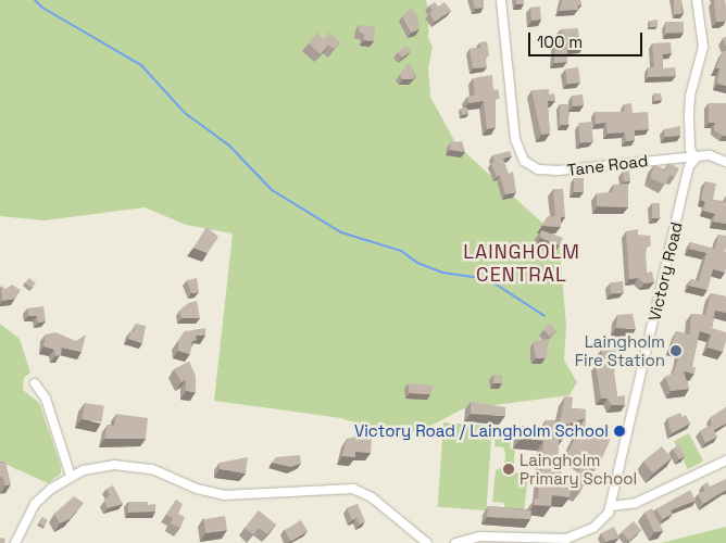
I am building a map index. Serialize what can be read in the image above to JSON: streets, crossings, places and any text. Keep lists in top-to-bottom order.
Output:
{
  "streets": {
    "street": ["Tane Road", "Victory Road"]
  },
  "crossings": [
    ["Tane Road", "Victory Road"]
  ],
  "districts": ["LAINGHOLM CENTRAL"],
  "places": ["Laingholm Fire Station", "Victory Road / Laingholm School", "Laingholm Primary School"],
  "scale_bar": "100 m"
}
